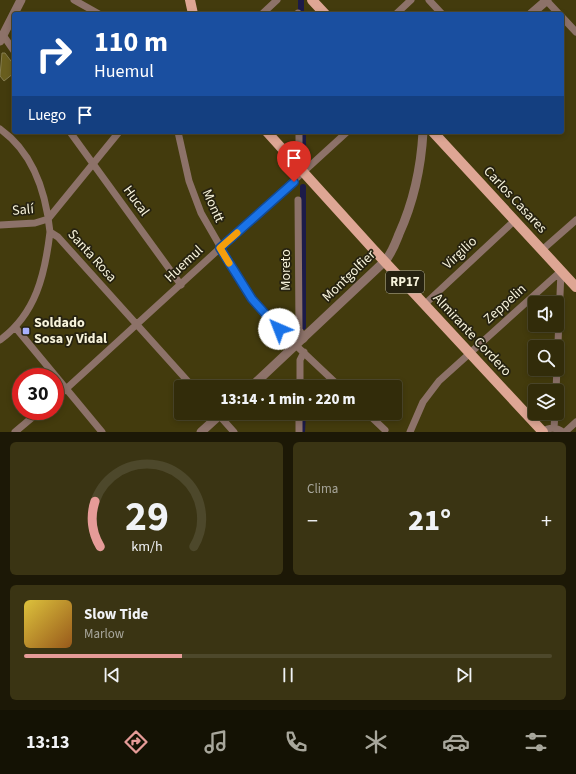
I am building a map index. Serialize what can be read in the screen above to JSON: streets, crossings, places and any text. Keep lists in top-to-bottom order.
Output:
{
  "streets": {
    "main road": ["Carlos Casares", "RP17", "Almirante Cordero"],
    "street": [
      "Hucal",
      "Montt",
      "Salí",
      "Virgilio",
      "Santa Rosa",
      "Huemul",
      "Moreto",
      "Montgolfier",
      "Zeppelin"
    ]
  },
  "crossings": [
    ["Carlos Casares", "Virgilio"],
    ["Carlos Casares", "Zeppelin"],
    ["Hucal", "Huemul"],
    ["Montt", "Huemul"],
    ["Montt", "Moreto"],
    ["Montt", "Montgolfier"],
    ["Salí", "Santa Rosa"],
    ["Virgilio", "Almirante Cordero"],
    ["Santa Rosa", "Huemul"],
    ["Huemul", "Almirante Cordero"],
    ["Moreto", "Montgolfier"],
    ["Montgolfier", "Almirante Cordero"],
    ["Zeppelin", "Almirante Cordero"]
  ],
  "places": {
    "transit": ["Soldado Sosa y Vidal"]
  },
  "page": {
    "turn": ["110 m", "Huemul"],
    "then": "Luego",
    "limit": "30",
    "trip": "13:14 · 1 min · 220 m",
    "tile": "Clima",
    "heat": ["−", "21°", "+"],
    "song": ["Slow Tide", "Marlow"],
    "tabs": "13:13",
    "gauge": ["29", "km/h"]
  }
}
